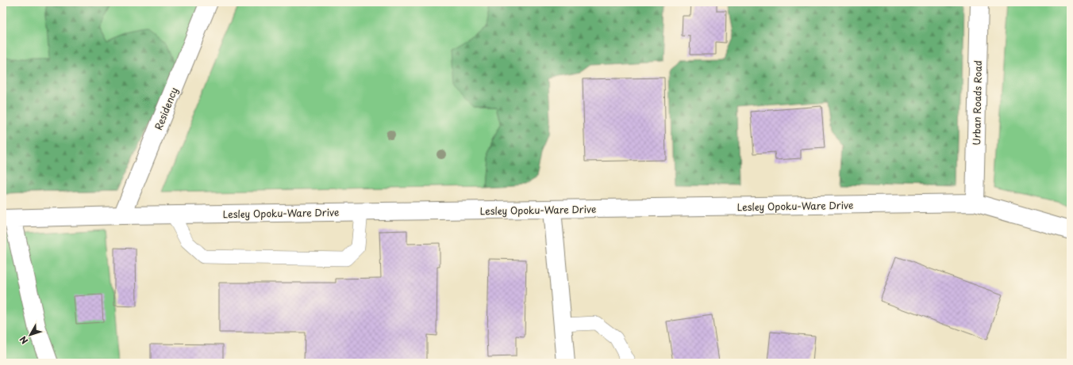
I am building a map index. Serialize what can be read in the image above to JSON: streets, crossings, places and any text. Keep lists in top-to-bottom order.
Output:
{
  "streets": {
    "street": ["Urban Roads Road", "Residency", "Lesley Opoku-Ware Drive"]
  },
  "crossings": [
    ["Urban Roads Road", "Lesley Opoku-Ware Drive"],
    ["Residency", "Lesley Opoku-Ware Drive"]
  ],
  "north": "bottom left"
}
